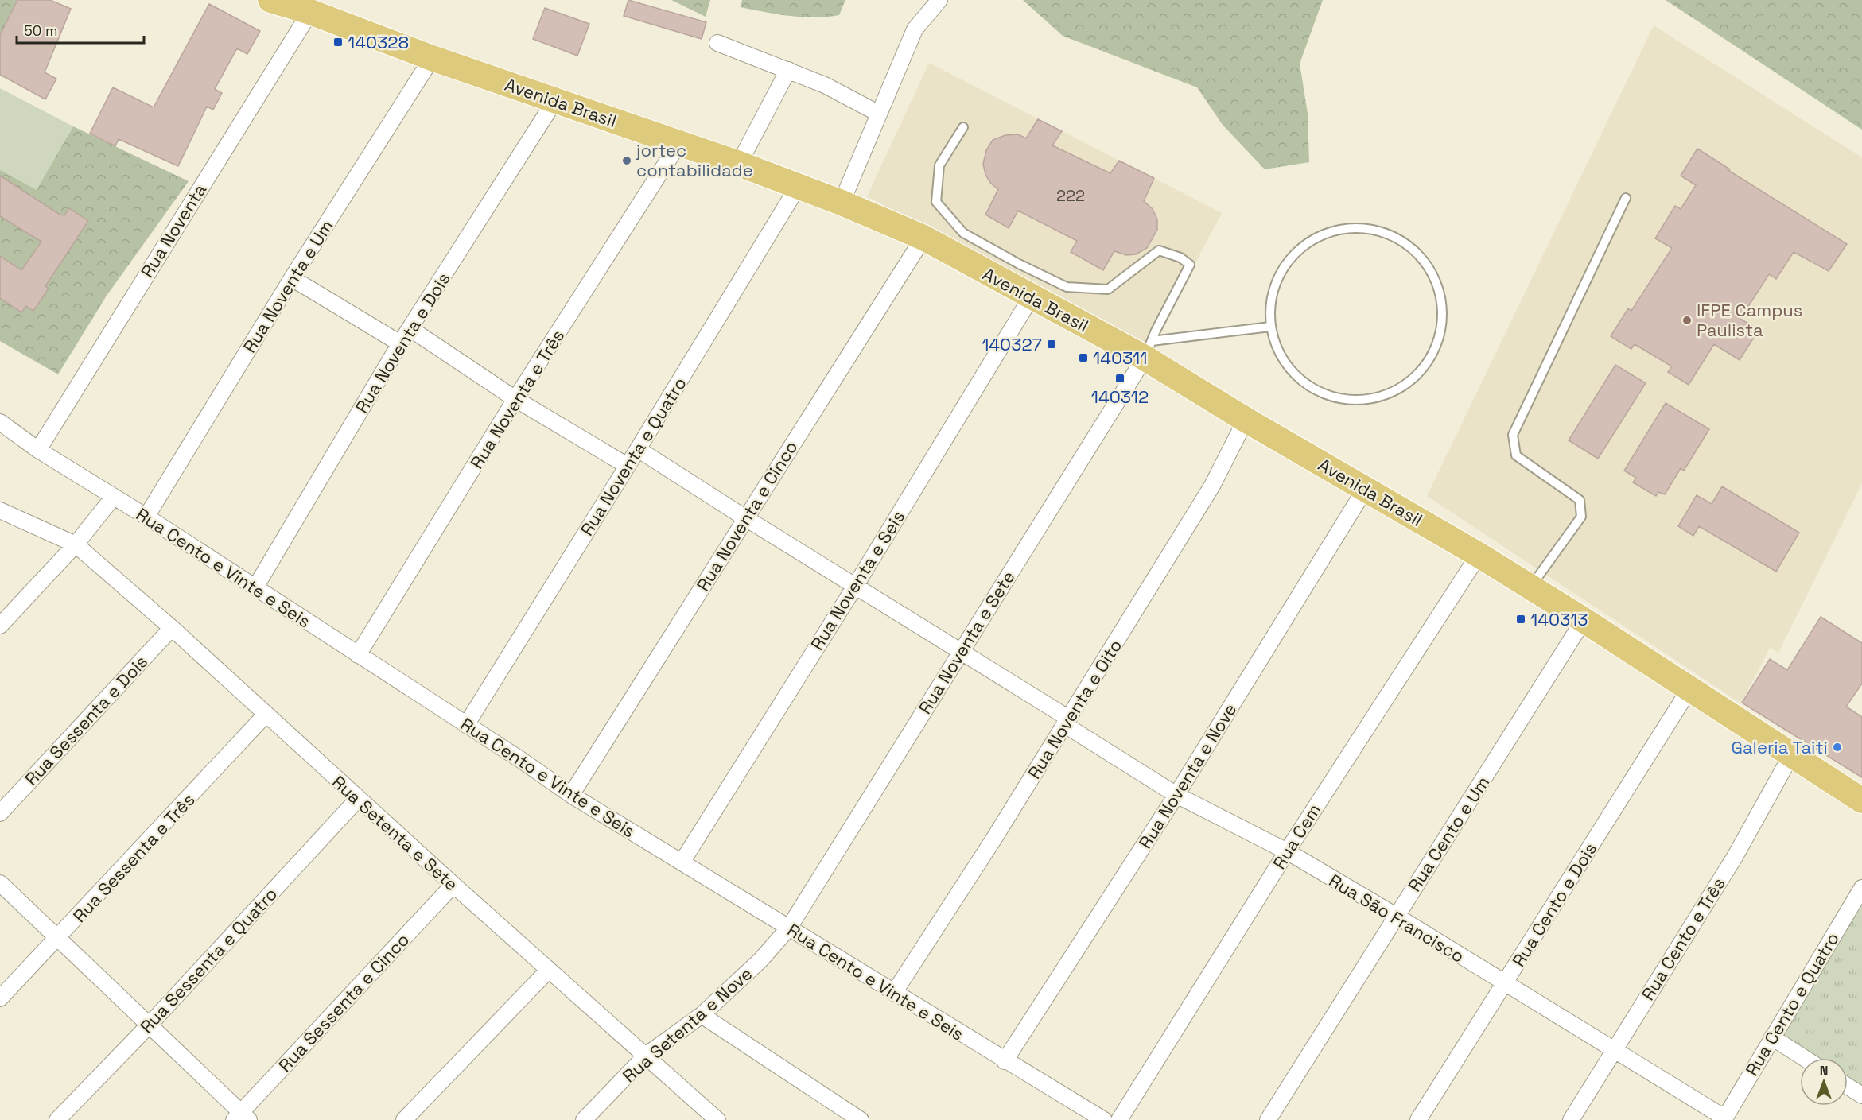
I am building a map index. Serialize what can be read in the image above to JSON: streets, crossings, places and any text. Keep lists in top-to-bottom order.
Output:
{
  "streets": {
    "main road": ["Avenida Brasil"],
    "street": [
      "Rua Noventa",
      "Rua Noventa e Um",
      "Rua Noventa e Dois",
      "Rua Noventa e Três",
      "Rua Noventa e Quatro",
      "Rua Noventa e Cinco",
      "Rua Cento e Vinte e Seis",
      "Rua Noventa e Seis",
      "Rua Noventa e Sete",
      "Rua Noventa e Oito",
      "Rua Sessenta e Dois",
      "Rua Noventa e Nove",
      "Rua Setenta e Sete",
      "Rua Cento e Um",
      "Rua Cem",
      "Rua Sessenta e Três",
      "Rua Cento e Dois",
      "Rua São Francisco",
      "Rua Cento e Três",
      "Rua Sessenta e Quatro",
      "Rua Sessenta e Cinco",
      "Rua Cento e Quatro",
      "Rua Setenta e Nove"
    ]
  },
  "crossings": [
    ["Avenida Brasil", "Rua Noventa"],
    ["Avenida Brasil", "Rua Noventa e Um"],
    ["Avenida Brasil", "Rua Noventa e Dois"],
    ["Avenida Brasil", "Rua Noventa e Três"],
    ["Avenida Brasil", "Rua Noventa e Quatro"],
    ["Avenida Brasil", "Rua Noventa e Cinco"],
    ["Avenida Brasil", "Rua Noventa e Seis"],
    ["Avenida Brasil", "Rua Noventa e Sete"],
    ["Avenida Brasil", "Rua Noventa e Oito"],
    ["Avenida Brasil", "Rua Noventa e Nove"],
    ["Avenida Brasil", "Rua Cento e Um"],
    ["Avenida Brasil", "Rua Cem"],
    ["Avenida Brasil", "Rua Cento e Dois"],
    ["Avenida Brasil", "Rua Cento e Três"],
    ["Rua Noventa", "Rua Cento e Vinte e Seis"],
    ["Rua Noventa e Um", "Rua Cento e Vinte e Seis"],
    ["Rua Noventa e Dois", "Rua Cento e Vinte e Seis"],
    ["Rua Noventa e Três", "Rua Cento e Vinte e Seis"],
    ["Rua Noventa e Quatro", "Rua Cento e Vinte e Seis"],
    ["Rua Noventa e Quatro", "Rua São Francisco"],
    ["Rua Noventa e Cinco", "Rua Cento e Vinte e Seis"],
    ["Rua Noventa e Cinco", "Rua São Francisco"],
    ["Rua Cento e Vinte e Seis", "Rua Noventa e Seis"],
    ["Rua Cento e Vinte e Seis", "Rua Noventa e Sete"],
    ["Rua Cento e Vinte e Seis", "Rua Noventa e Oito"],
    ["Rua Cento e Vinte e Seis", "Rua Noventa e Nove"],
    ["Rua Cento e Vinte e Seis", "Rua Setenta e Nove"],
    ["Rua Noventa e Seis", "Rua São Francisco"],
    ["Rua Noventa e Sete", "Rua São Francisco"],
    ["Rua Noventa e Sete", "Rua Setenta e Nove"],
    ["Rua Noventa e Oito", "Rua São Francisco"],
    ["Rua Sessenta e Dois", "Rua Setenta e Sete"],
    ["Rua Noventa e Nove", "Rua São Francisco"],
    ["Rua Setenta e Sete", "Rua Sessenta e Três"],
    ["Rua Setenta e Sete", "Rua Sessenta e Quatro"],
    ["Rua Setenta e Sete", "Rua Sessenta e Cinco"],
    ["Rua Setenta e Sete", "Rua Setenta e Nove"],
    ["Rua Cento e Um", "Rua São Francisco"],
    ["Rua Cem", "Rua São Francisco"],
    ["Rua Cento e Dois", "Rua São Francisco"],
    ["Rua São Francisco", "Rua Cento e Três"],
    ["Rua São Francisco", "Rua Cento e Quatro"]
  ],
  "places": {
    "transit": [
      "140328",
      "140327",
      "140311",
      "140312",
      "140313"
    ],
    "other": ["jortec contabilidade", "IFPE Campus Paulista", "Galeria Taiti"]
  },
  "house_numbers": ["222"],
  "scale_bar": "50 m",
  "north": "top"
}
